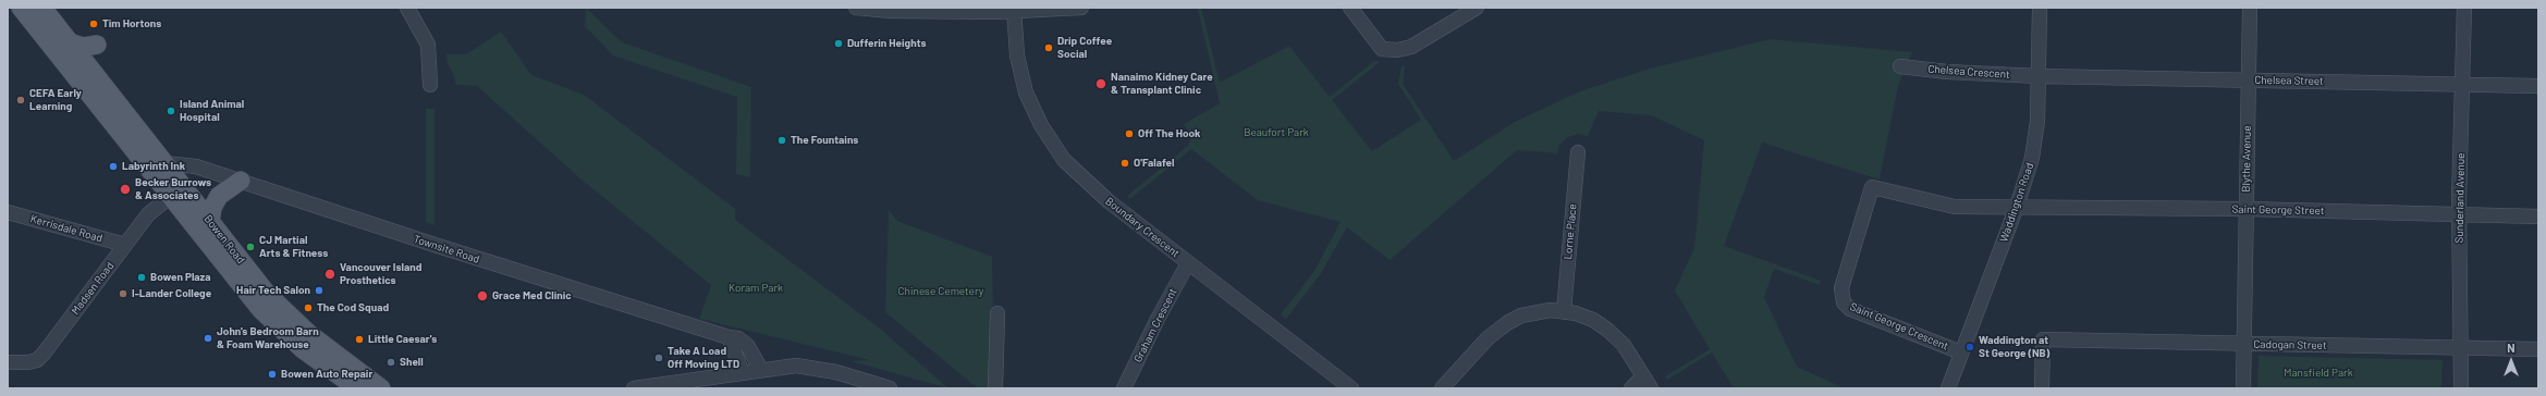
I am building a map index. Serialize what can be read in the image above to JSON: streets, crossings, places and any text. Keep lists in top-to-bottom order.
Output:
{
  "streets": {
    "main road": ["Bowen Road"],
    "street": [
      "Chelsea Crescent",
      "Chelsea Street",
      "Blythe Avenue",
      "Sunderland Avenue",
      "Waddington Road",
      "Saint George Street",
      "Boundary Crescent",
      "Kerrisdale Road",
      "Lorne Place",
      "Townsite Road",
      "Madsen Road",
      "Graham Crescent",
      "Saint George Crescent",
      "Cadogan Street"
    ]
  },
  "crossings": [
    ["Chelsea Crescent", "Chelsea Street"],
    ["Chelsea Crescent", "Waddington Road"],
    ["Chelsea Street", "Blythe Avenue"],
    ["Chelsea Street", "Sunderland Avenue"],
    ["Chelsea Street", "Waddington Road"],
    ["Blythe Avenue", "Saint George Street"],
    ["Blythe Avenue", "Cadogan Street"],
    ["Sunderland Avenue", "Saint George Street"],
    ["Sunderland Avenue", "Cadogan Street"],
    ["Waddington Road", "Saint George Street"],
    ["Waddington Road", "Saint George Crescent"],
    ["Saint George Street", "Saint George Crescent"],
    ["Boundary Crescent", "Graham Crescent"],
    ["Kerrisdale Road", "Madsen Road"],
    ["Bowen Road", "Townsite Road"],
    ["Bowen Road", "Madsen Road"]
  ],
  "parks": [
    "Beaufort Park",
    "Koram Park",
    "Chinese Cemetery",
    "Mansfield Park"
  ],
  "places": [
    "Tim Hortons",
    "Dufferin Heights",
    "Drip Coffee Social",
    "Nanaimo Kidney Care & Transplant Clinic",
    "CEFA Early Learning",
    "Island Animal Hospital",
    "Off The Hook",
    "The Fountains",
    "O'Falafel",
    "Labyrinth Ink",
    "Becker Burrows & Associates",
    "CJ Martial Arts & Fitness",
    "Vancouver Island Prosthetics",
    "Bowen Plaza",
    "Hair Tech Salon",
    "I-Lander College",
    "Grace Med Clinic",
    "The Cod Squad",
    "John's Bedroom Barn & Foam Warehouse",
    "Little Caesar's",
    "Waddington at St George (NB)",
    "Take A Load Off Moving LTD",
    "Shell",
    "Bowen Auto Repair"
  ],
  "north": "top"
}
